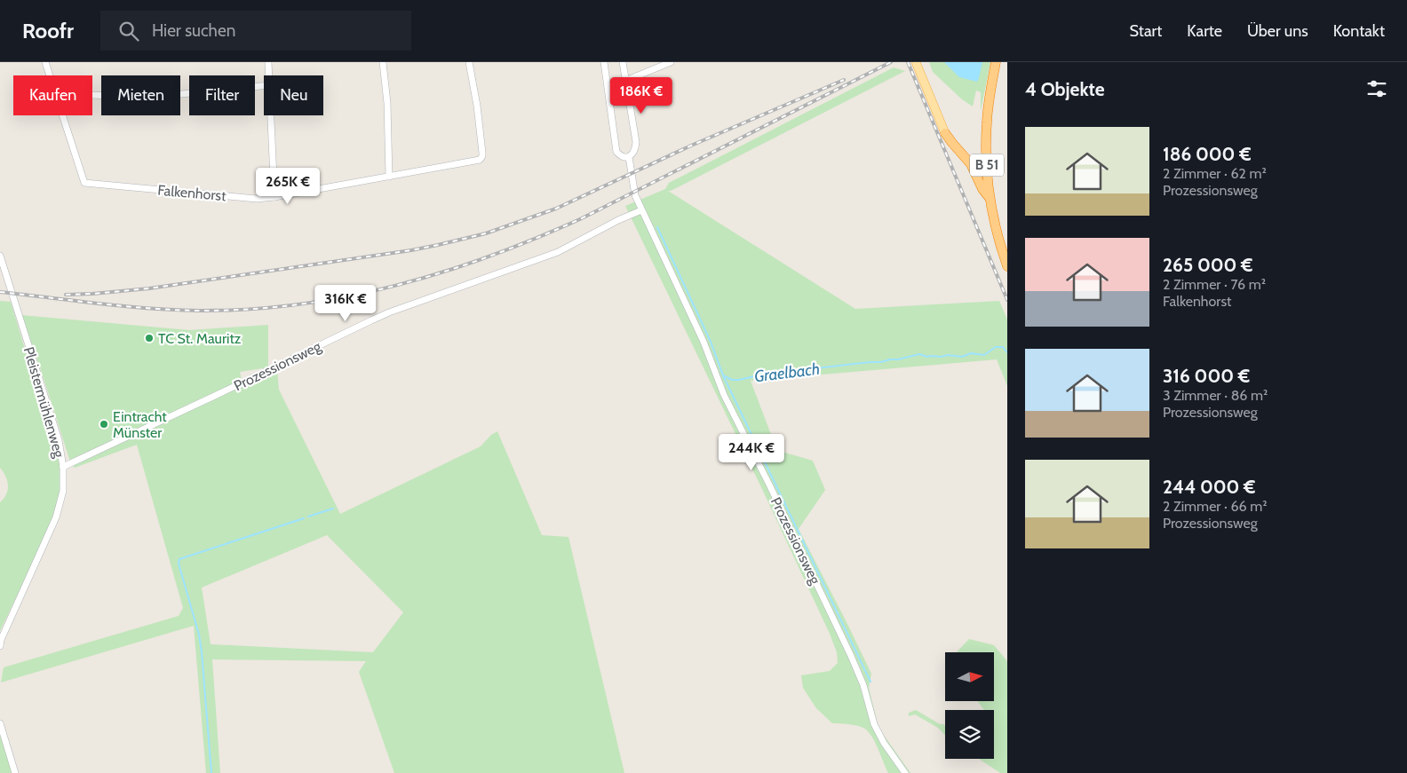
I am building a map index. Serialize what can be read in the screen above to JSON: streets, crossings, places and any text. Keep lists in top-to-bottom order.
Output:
{
  "streets": {
    "highway": ["B 51"],
    "street": ["Falkenhorst", "Prozessionsweg", "Pleistermühlenweg"]
  },
  "crossings": [
    ["Prozessionsweg", "Pleistermühlenweg"]
  ],
  "water": ["Graelbach"],
  "places": ["TC St. Mauritz", "Eintracht Münster"],
  "north": "right",
  "page": {
    "header": "Roofr",
    "search": "Hier suchen",
    "nav": [
      "Start",
      "Karte",
      "Über uns",
      "Kontakt"
    ],
    "heading": "4 Objekte",
    "chip": [
      "Kaufen",
      "Mieten",
      "Filter",
      "Neu"
    ],
    "price": [
      "186K €",
      "265K €",
      "316K €",
      "244K €"
    ],
    "list": [
      {
        "name": "186 000 €",
        "note": "2 Zimmer · 62 m² · Prozessionsweg"
      },
      {
        "name": "265 000 €",
        "note": "2 Zimmer · 76 m² · Falkenhorst"
      },
      {
        "name": "316 000 €",
        "note": "3 Zimmer · 86 m² · Prozessionsweg"
      },
      {
        "name": "244 000 €",
        "note": "2 Zimmer · 66 m² · Prozessionsweg"
      }
    ]
  }
}
